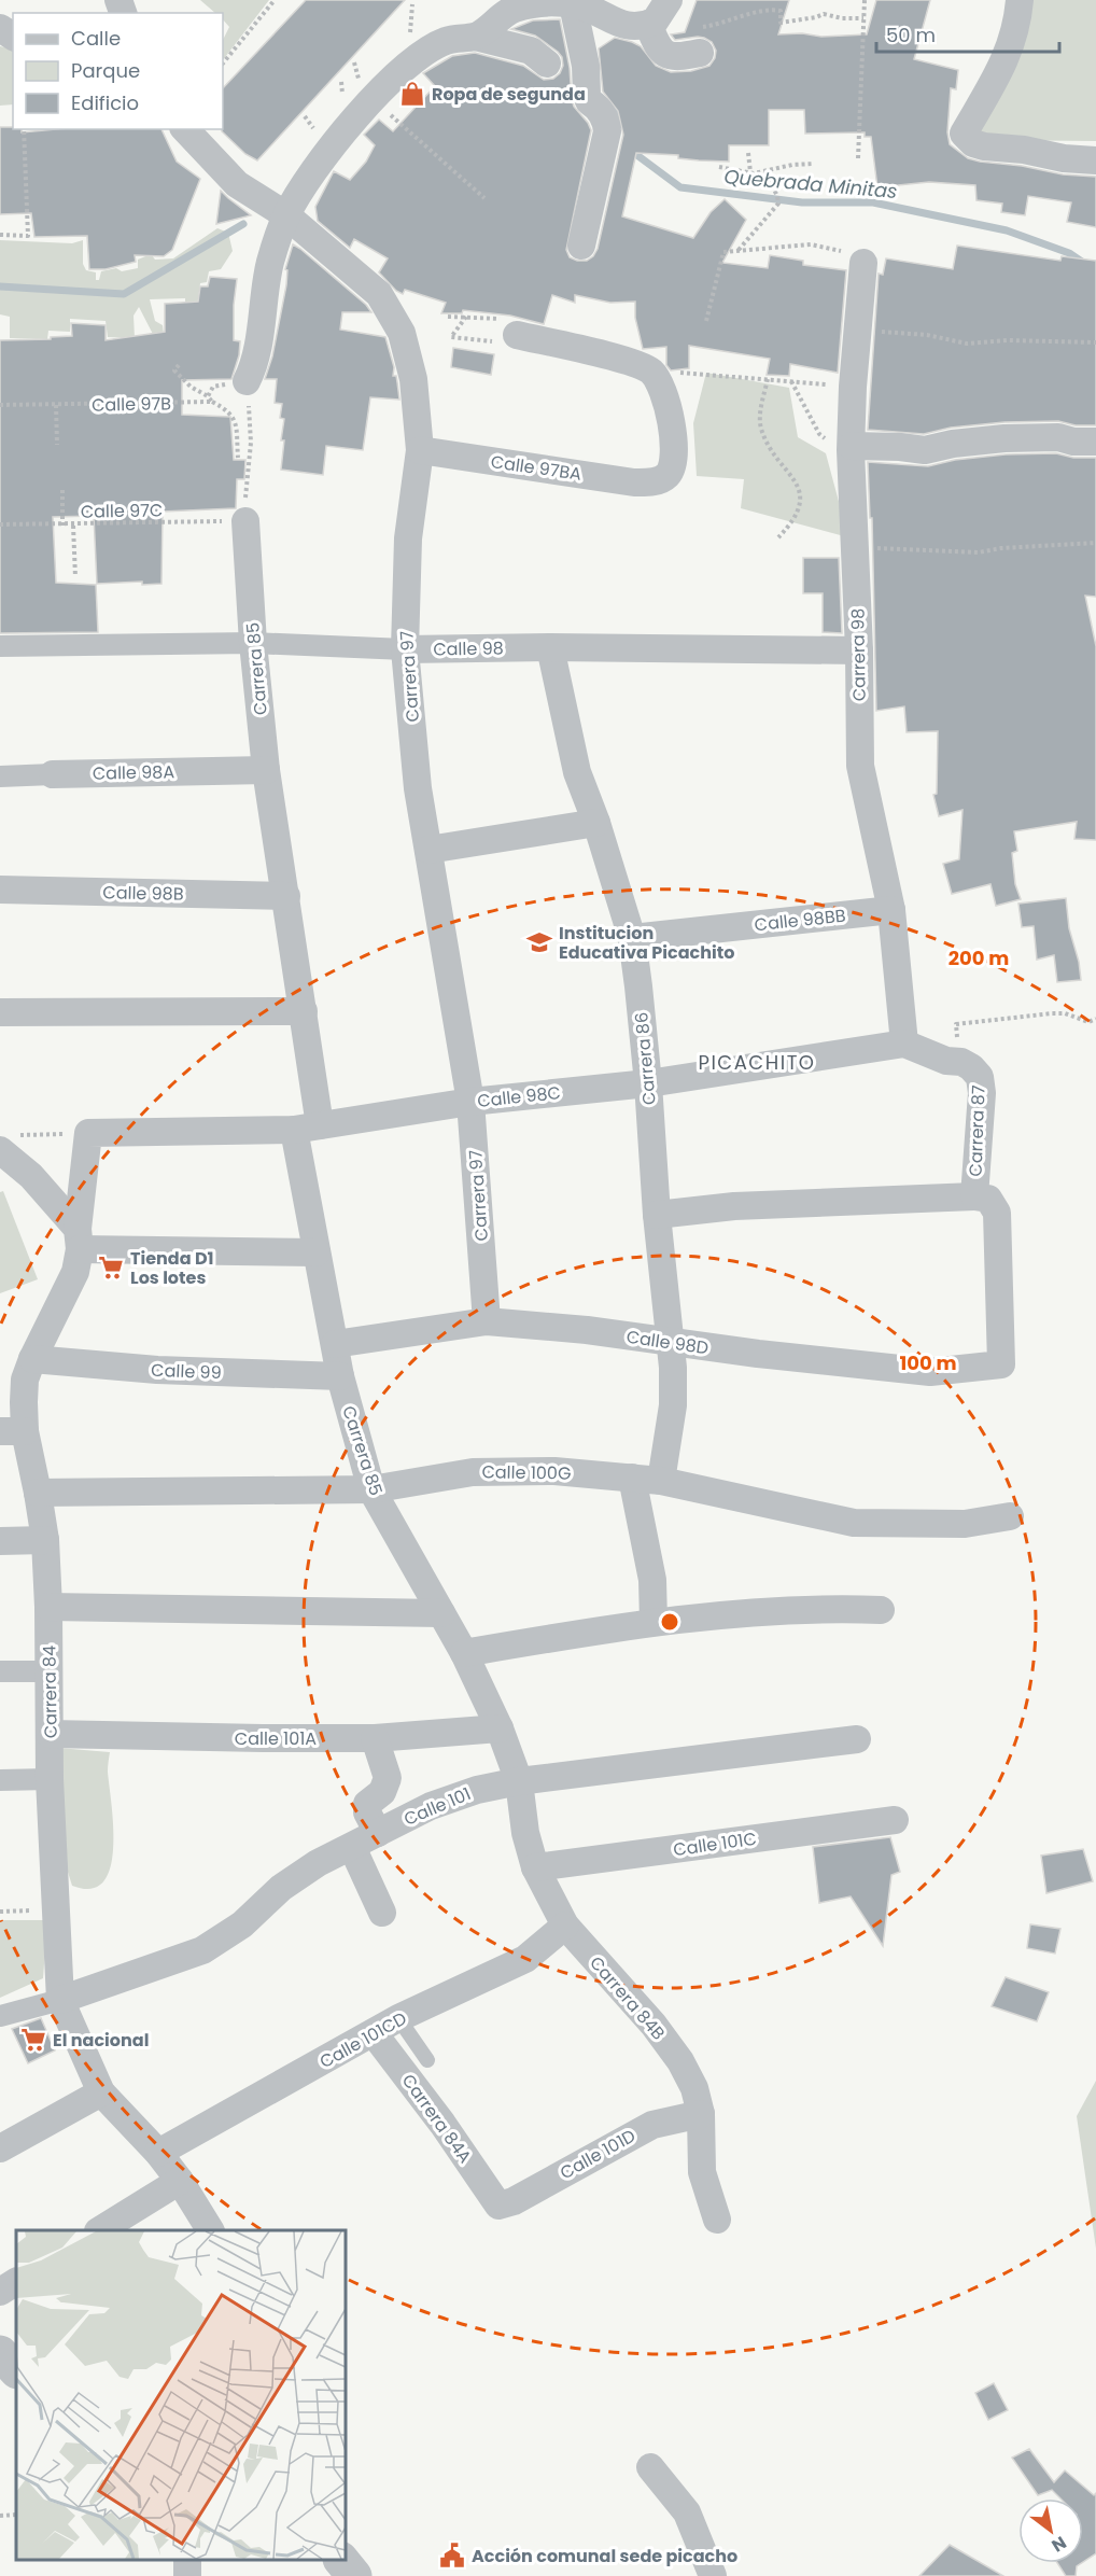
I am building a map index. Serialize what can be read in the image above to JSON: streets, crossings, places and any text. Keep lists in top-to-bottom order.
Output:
{
  "streets": {
    "street": [
      "Calle 97BA",
      "Calle 98",
      "Carrera 98",
      "Carrera 85",
      "Carrera 97",
      "Calle 98A",
      "Calle 98B",
      "Calle 98BB",
      "Carrera 86",
      "Calle 98C",
      "Carrera 87",
      "Calle 98D",
      "Calle 99",
      "Calle 100G",
      "Carrera 84",
      "Calle 101A",
      "Calle 101",
      "Calle 101C",
      "Carrera 84B",
      "Calle 101CD",
      "Carrera 84A",
      "Calle 101D"
    ],
    "path": ["Calle 97B", "Calle 97C"]
  },
  "crossings": [
    ["Calle 97BA", "Carrera 97"],
    ["Calle 97C", "Carrera 85"],
    ["Calle 98", "Carrera 98"],
    ["Calle 98", "Carrera 85"],
    ["Calle 98", "Carrera 97"],
    ["Calle 98", "Carrera 86"],
    ["Carrera 98", "Calle 98BB"],
    ["Carrera 98", "Calle 98C"],
    ["Carrera 85", "Calle 98A"],
    ["Carrera 85", "Calle 98B"],
    ["Carrera 85", "Calle 98C"],
    ["Carrera 85", "Calle 98D"],
    ["Carrera 85", "Calle 99"],
    ["Carrera 85", "Calle 100G"],
    ["Carrera 85", "Calle 101A"],
    ["Carrera 85", "Calle 101"],
    ["Carrera 85", "Carrera 84B"],
    ["Carrera 97", "Calle 98C"],
    ["Carrera 97", "Calle 98D"],
    ["Calle 98BB", "Carrera 86"],
    ["Carrera 86", "Calle 98C"],
    ["Carrera 86", "Calle 98D"],
    ["Carrera 86", "Calle 100G"],
    ["Calle 98C", "Carrera 84"],
    ["Carrera 87", "Calle 98D"],
    ["Calle 99", "Carrera 84"],
    ["Calle 100G", "Carrera 84"],
    ["Carrera 84", "Calle 101A"],
    ["Carrera 84", "Calle 101"],
    ["Carrera 84", "Calle 101CD"],
    ["Calle 101", "Carrera 84B"],
    ["Calle 101C", "Carrera 84B"],
    ["Carrera 84B", "Calle 101CD"],
    ["Carrera 84B", "Calle 101D"],
    ["Calle 101CD", "Carrera 84A"],
    ["Carrera 84A", "Calle 101D"]
  ],
  "districts": ["PICACHITO"],
  "water": ["Quebrada Minitas"],
  "places": {
    "shop": ["Ropa de segunda"],
    "school or university": ["Institucion Educativa Picachito"],
    "supermarket": ["Tienda D1 Los lotes", "El nacional"],
    "public building": ["Acción comunal sede picacho"]
  },
  "legend": ["Calle", "Parque", "Edificio"],
  "scale_bar": "50 m",
  "north": "bottom right",
  "rings": ["200 m", "100 m"]
}
